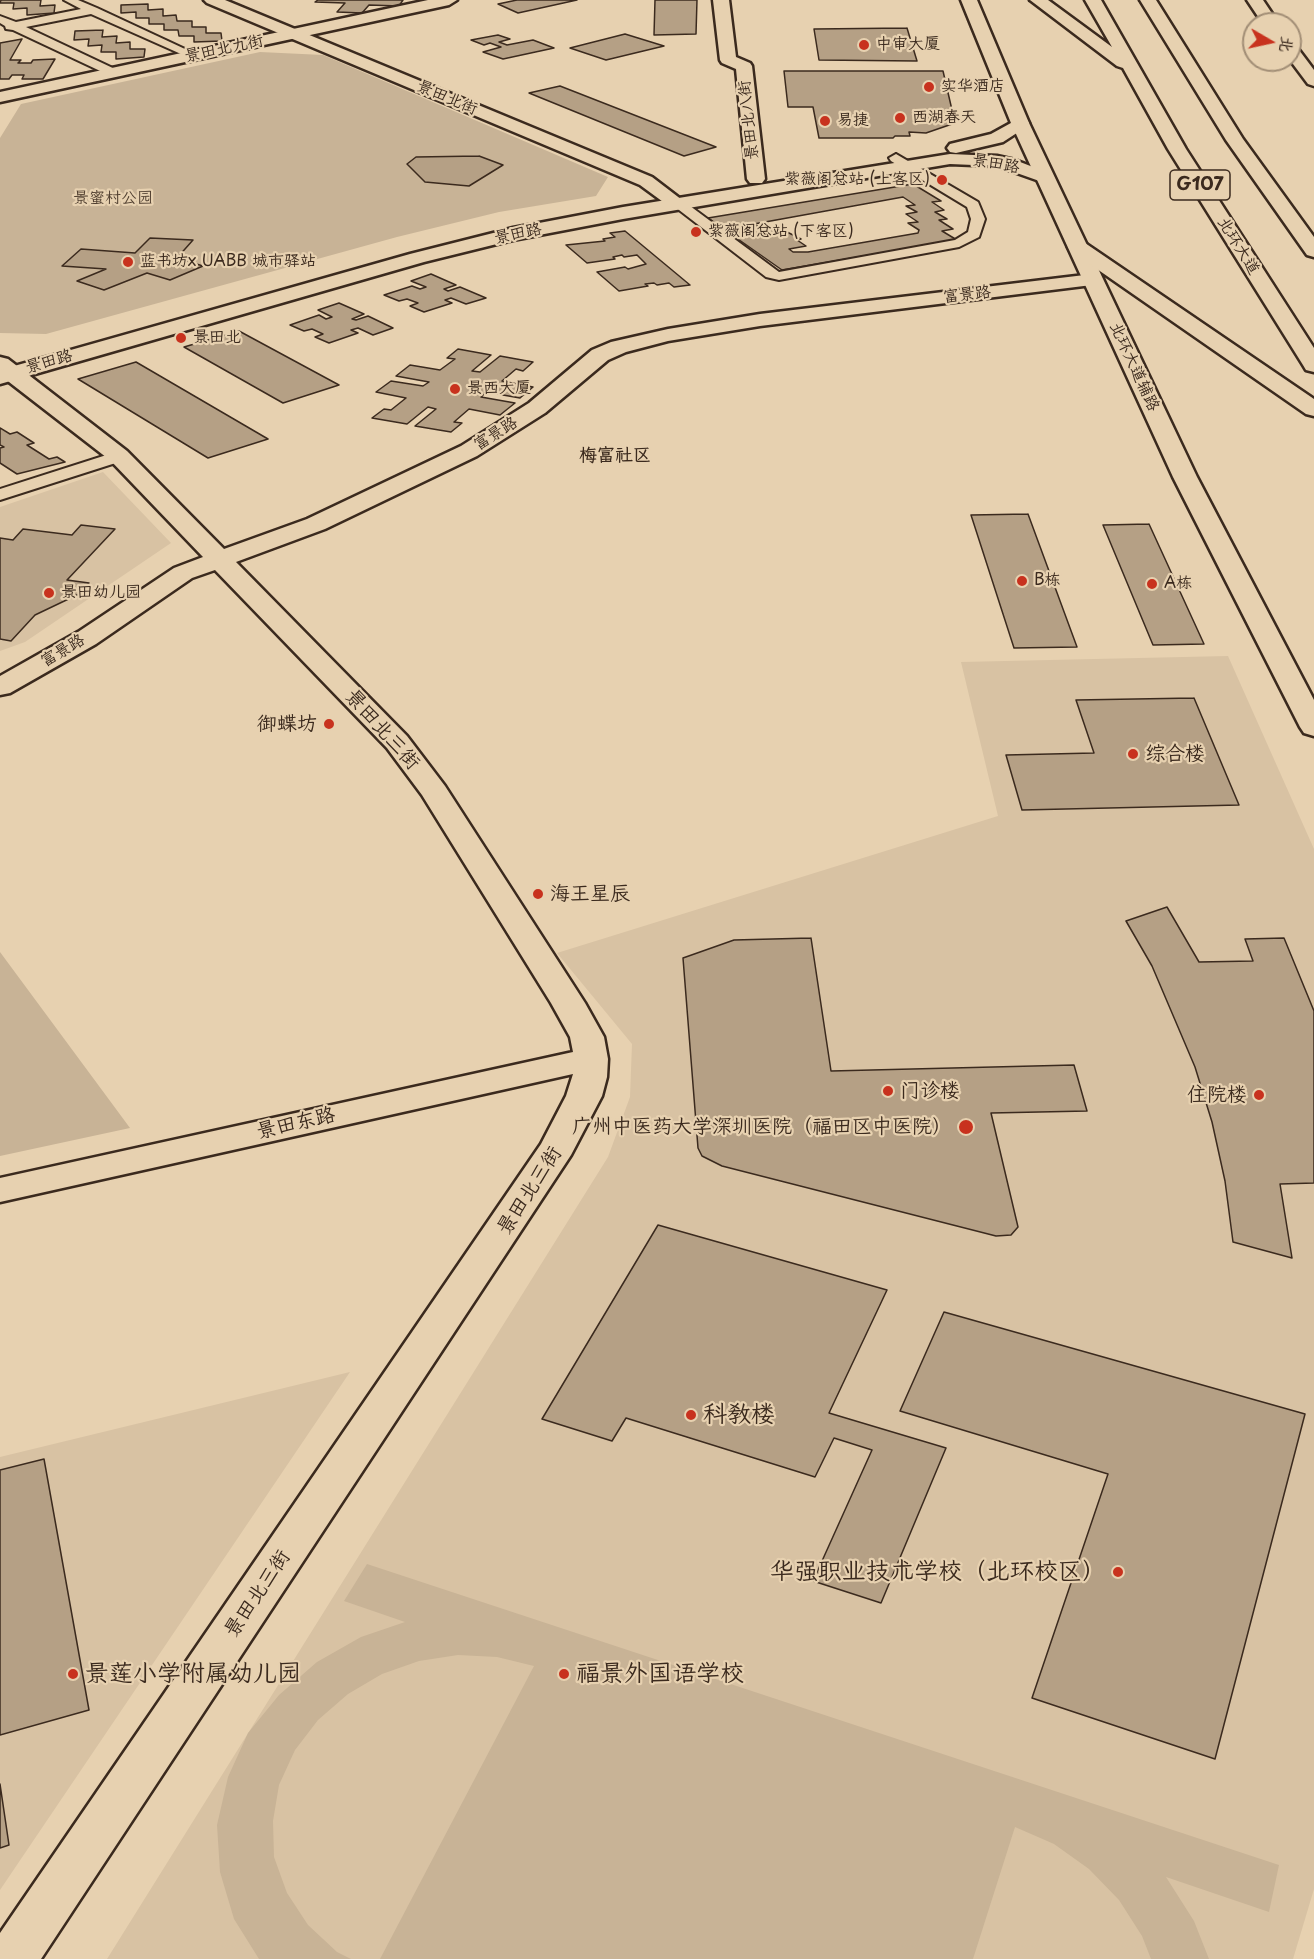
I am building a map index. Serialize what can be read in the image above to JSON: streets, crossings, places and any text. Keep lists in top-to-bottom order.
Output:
{
  "streets": {
    "main road": [
      "景田北九街",
      "景田北街",
      "景田北八街",
      "景田路",
      "G107",
      "北环大道",
      "富景路",
      "北环大道辅路",
      "景田北三街",
      "景田东路"
    ]
  },
  "crossings": [
    ["景田北九街", "景田北街"],
    ["景田北街", "景田路"],
    ["景田北八街", "景田路"],
    ["景田路", "北环大道辅路"],
    ["景田路", "景田北三街"],
    ["富景路", "北环大道辅路"],
    ["富景路", "景田北三街"],
    ["景田北三街", "景田东路"]
  ],
  "districts": ["梅富社区"],
  "parks": ["景蜜村公园"],
  "places": [
    "中审大厦",
    "实华酒店",
    "西湖春天",
    "易捷",
    "紫薇阁总站 (上客区)",
    "紫薇阁总站 (下客区)",
    "蓝书坊x UABB 城市驿站",
    "景田北",
    "景西大厦",
    "B栋",
    "A栋",
    "景田幼儿园",
    "御蝶坊",
    "综合楼",
    "海王星辰",
    "门诊楼",
    "住院楼",
    "广州中医药大学深圳医院（福田区中医院）",
    "科教楼",
    "华强职业技术学校（北环校区）",
    "景莲小学附属幼儿园",
    "福景外国语学校"
  ],
  "north": "right"
}
